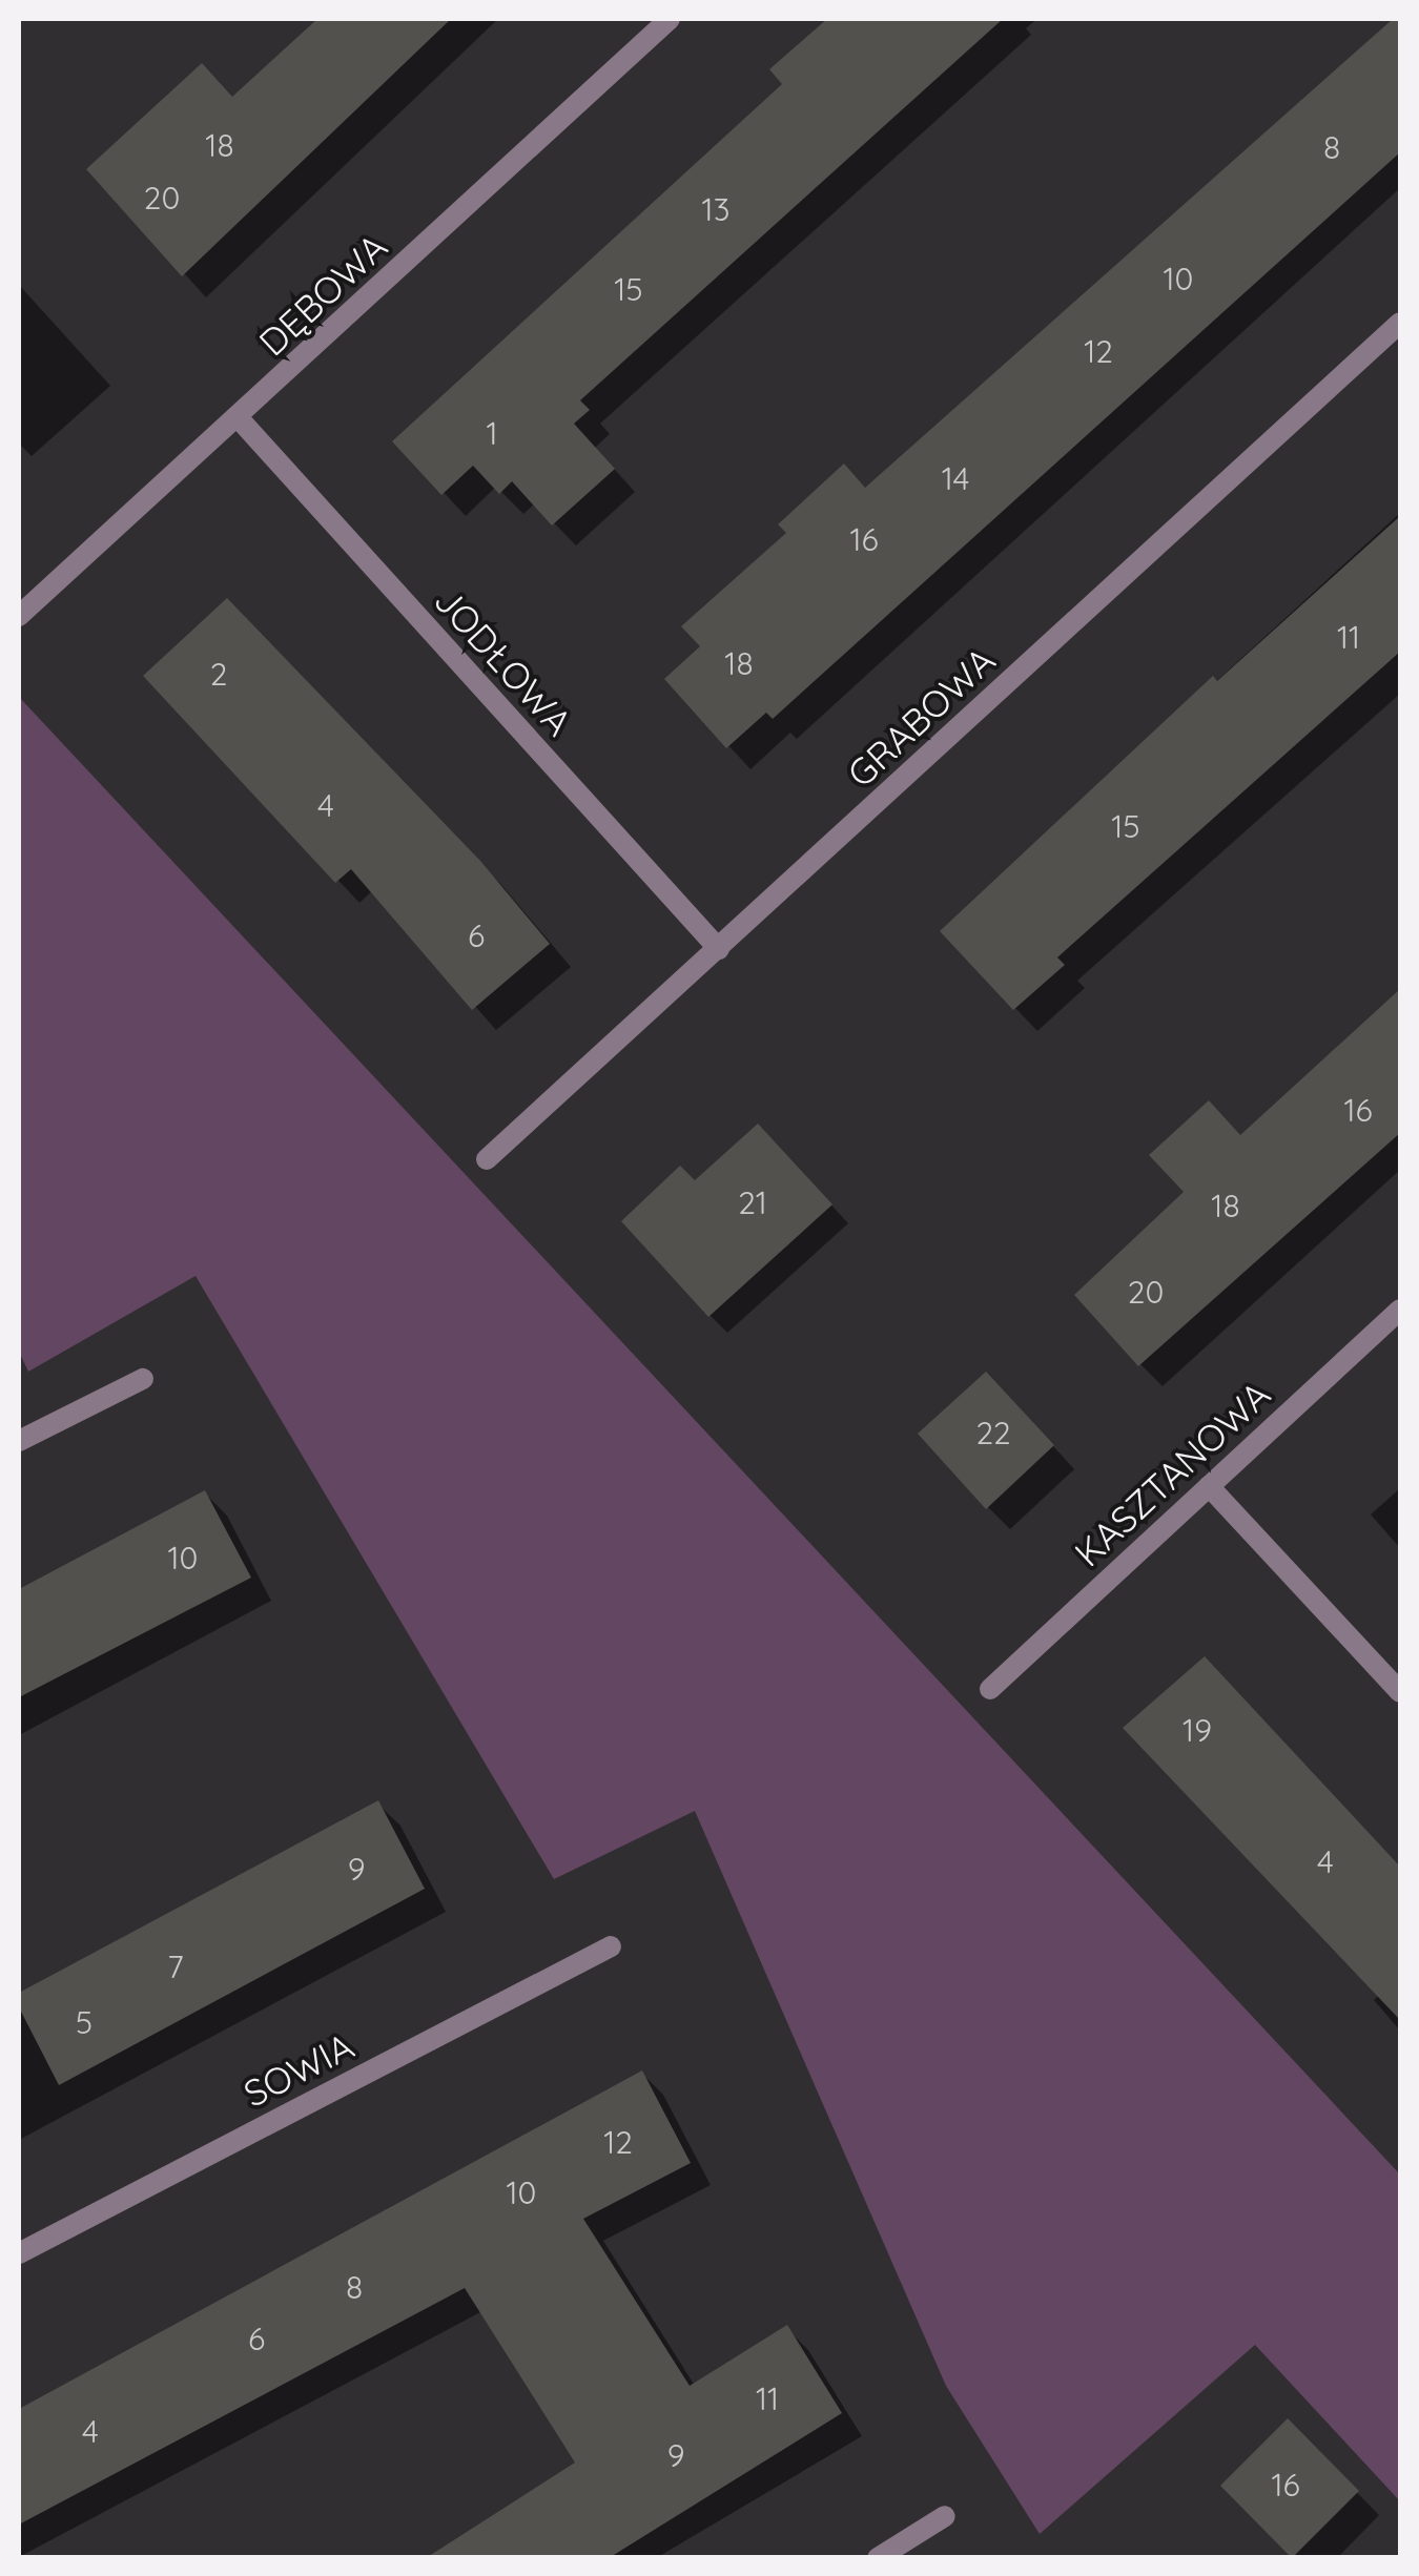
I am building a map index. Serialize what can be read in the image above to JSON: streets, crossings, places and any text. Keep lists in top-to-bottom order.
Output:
{
  "streets": {
    "street": [
      "DĘBOWA",
      "JODŁOWA",
      "GRABOWA",
      "KASZTANOWA",
      "SOWIA"
    ]
  },
  "crossings": [
    ["DĘBOWA", "JODŁOWA"],
    ["JODŁOWA", "GRABOWA"]
  ],
  "house_numbers": [
    "18",
    "8",
    "20",
    "13",
    "10",
    "15",
    "12",
    "1",
    "14",
    "16",
    "11",
    "18",
    "2",
    "4",
    "15",
    "6",
    "16",
    "21",
    "18",
    "20",
    "22",
    "10",
    "19",
    "4",
    "9",
    "7",
    "5",
    "12",
    "10",
    "8",
    "6",
    "11",
    "4",
    "9",
    "16"
  ]
}
